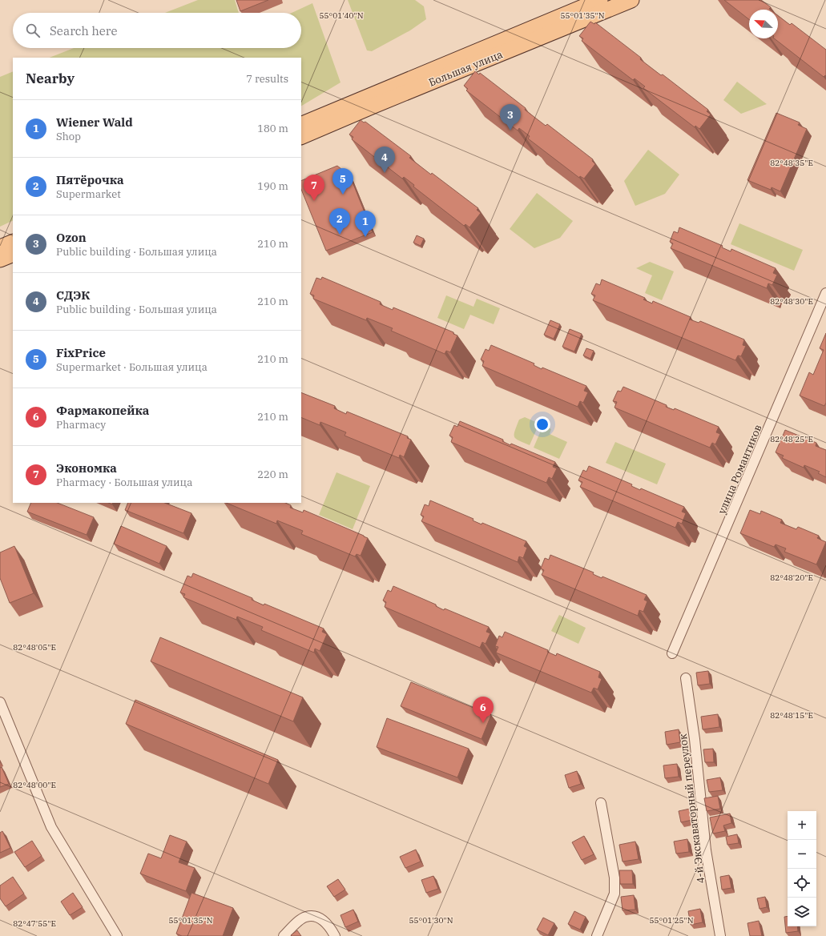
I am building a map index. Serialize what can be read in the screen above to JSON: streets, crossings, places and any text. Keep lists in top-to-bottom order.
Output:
{
  "streets": {
    "main road": ["Большая улица"],
    "street": ["улица Романтиков", "4-й Экскаваторный переулок"]
  },
  "north": "top left",
  "page": {
    "search": "Search here",
    "heading": ["Nearby", "7 results"],
    "list": [
      {
        "mark": "1",
        "name": "Wiener Wald",
        "note": "Shop",
        "value": "180 m"
      },
      {
        "mark": "2",
        "name": "Пятёрочка",
        "note": "Supermarket",
        "value": "190 m"
      },
      {
        "mark": "3",
        "name": "Ozon",
        "note": "Public building · Большая улица",
        "value": "210 m"
      },
      {
        "mark": "4",
        "name": "СДЭК",
        "note": "Public building · Большая улица",
        "value": "210 m"
      },
      {
        "mark": "5",
        "name": "FixPrice",
        "note": "Supermarket · Большая улица",
        "value": "210 m"
      },
      {
        "mark": "6",
        "name": "Фармакопейка",
        "note": "Pharmacy",
        "value": "210 m"
      },
      {
        "mark": "7",
        "name": "Экономка",
        "note": "Pharmacy · Большая улица",
        "value": "220 m"
      }
    ],
    "pins": [
      "3",
      "4",
      "5",
      "7",
      "2",
      "1",
      "6"
    ],
    "map_buttons": ["+", "−"]
  },
  "coordinates": [
    "55°01'40\"N",
    "55°01'35\"N",
    "82°48'35\"E",
    "82°48'30\"E",
    "82°48'25\"E",
    "82°48'20\"E",
    "82°48'05\"E",
    "82°48'15\"E",
    "82°48'00\"E",
    "55°01'30\"N",
    "55°01'25\"N",
    "82°47'55\"E"
  ]
}
